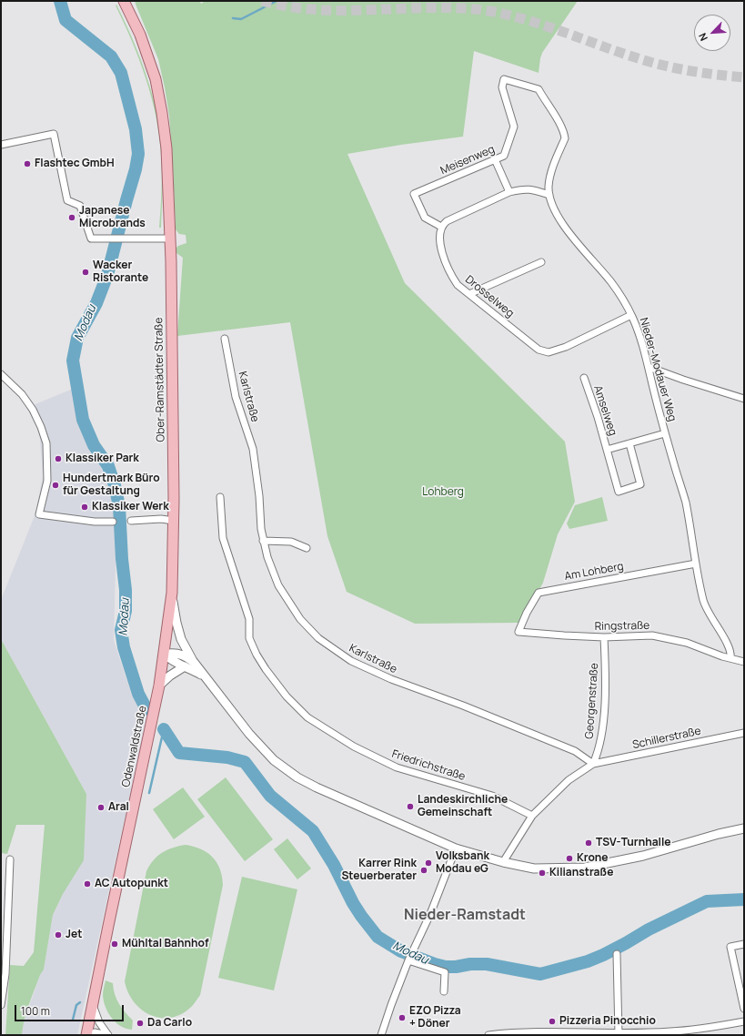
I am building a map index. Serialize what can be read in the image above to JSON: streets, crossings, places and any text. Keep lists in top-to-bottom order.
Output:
{
  "streets": {
    "main road": ["Ober-Ramstädter Straße", "Odenwaldstraße"],
    "street": [
      "Meisenweg",
      "Drosselweg",
      "Nieder-Modauer Weg",
      "Karlstraße",
      "Amselweg",
      "Am Lohberg",
      "Ringstraße",
      "Georgenstraße",
      "Schillerstraße",
      "Friedrichstraße"
    ]
  },
  "crossings": [
    ["Meisenweg", "Drosselweg"],
    ["Meisenweg", "Nieder-Modauer Weg"],
    ["Drosselweg", "Nieder-Modauer Weg"],
    ["Nieder-Modauer Weg", "Amselweg"],
    ["Nieder-Modauer Weg", "Am Lohberg"],
    ["Nieder-Modauer Weg", "Ringstraße"],
    ["Ober-Ramstädter Straße", "Odenwaldstraße"],
    ["Karlstraße", "Georgenstraße"],
    ["Karlstraße", "Schillerstraße"],
    ["Am Lohberg", "Ringstraße"],
    ["Ringstraße", "Georgenstraße"],
    ["Georgenstraße", "Schillerstraße"]
  ],
  "districts": ["Nieder-Ramstadt"],
  "water": ["Modau"],
  "parks": ["Lohberg"],
  "places": [
    "Flashtec GmbH",
    "Japanese Microbrands",
    "Wacker Ristorante",
    "Klassiker Park",
    "Hundertmark Büro für Gestaltung",
    "Klassiker Werk",
    "Landeskirchliche Gemeinschaft",
    "Aral",
    "TSV-Turnhalle",
    "Krone",
    "Volksbank Modau eG",
    "Karrer Rink Steuerberater",
    "Kilianstraße",
    "AC Autopunkt",
    "Jet",
    "Mühltal Bahnhof",
    "EZO Pizza + Döner",
    "Pizzeria Pinocchio",
    "Da Carlo"
  ],
  "scale_bar": "100 m",
  "north": "bottom left"
}
